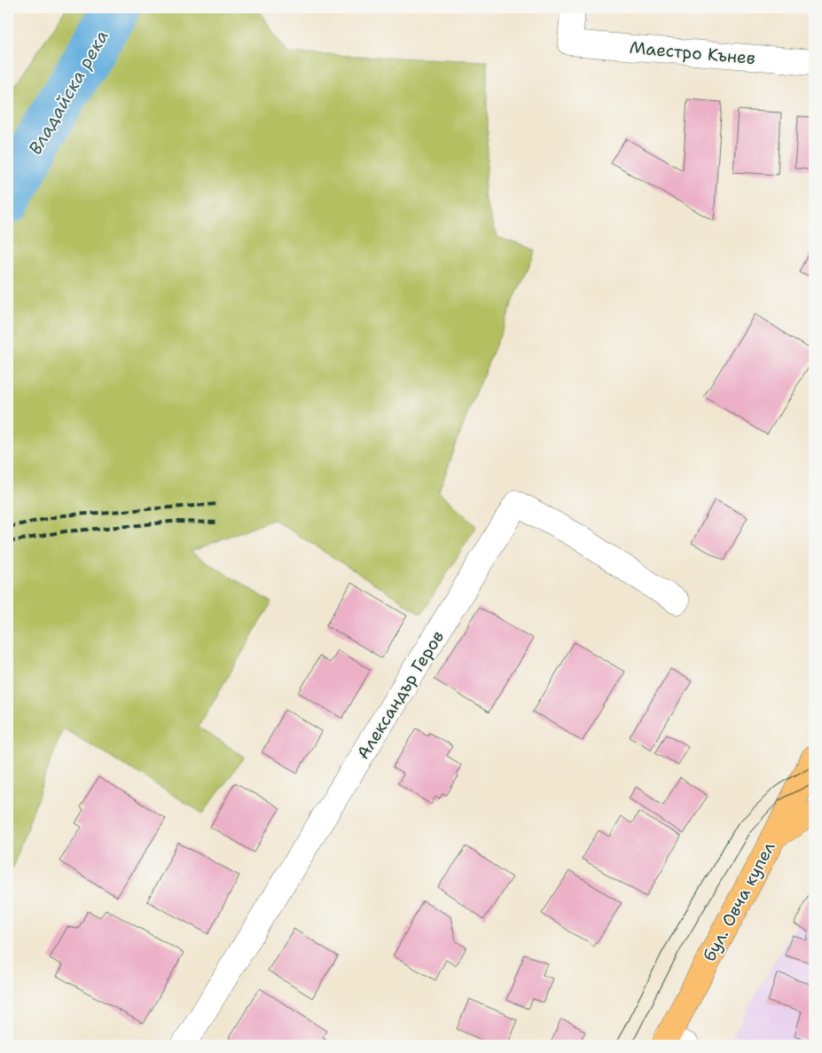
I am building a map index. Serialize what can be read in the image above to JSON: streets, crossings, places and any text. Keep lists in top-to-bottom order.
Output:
{
  "streets": {
    "main road": ["бул. Овча купел"],
    "street": ["Маестро Кънев", "Александър Геров"]
  },
  "water": ["Владайска река"]
}
